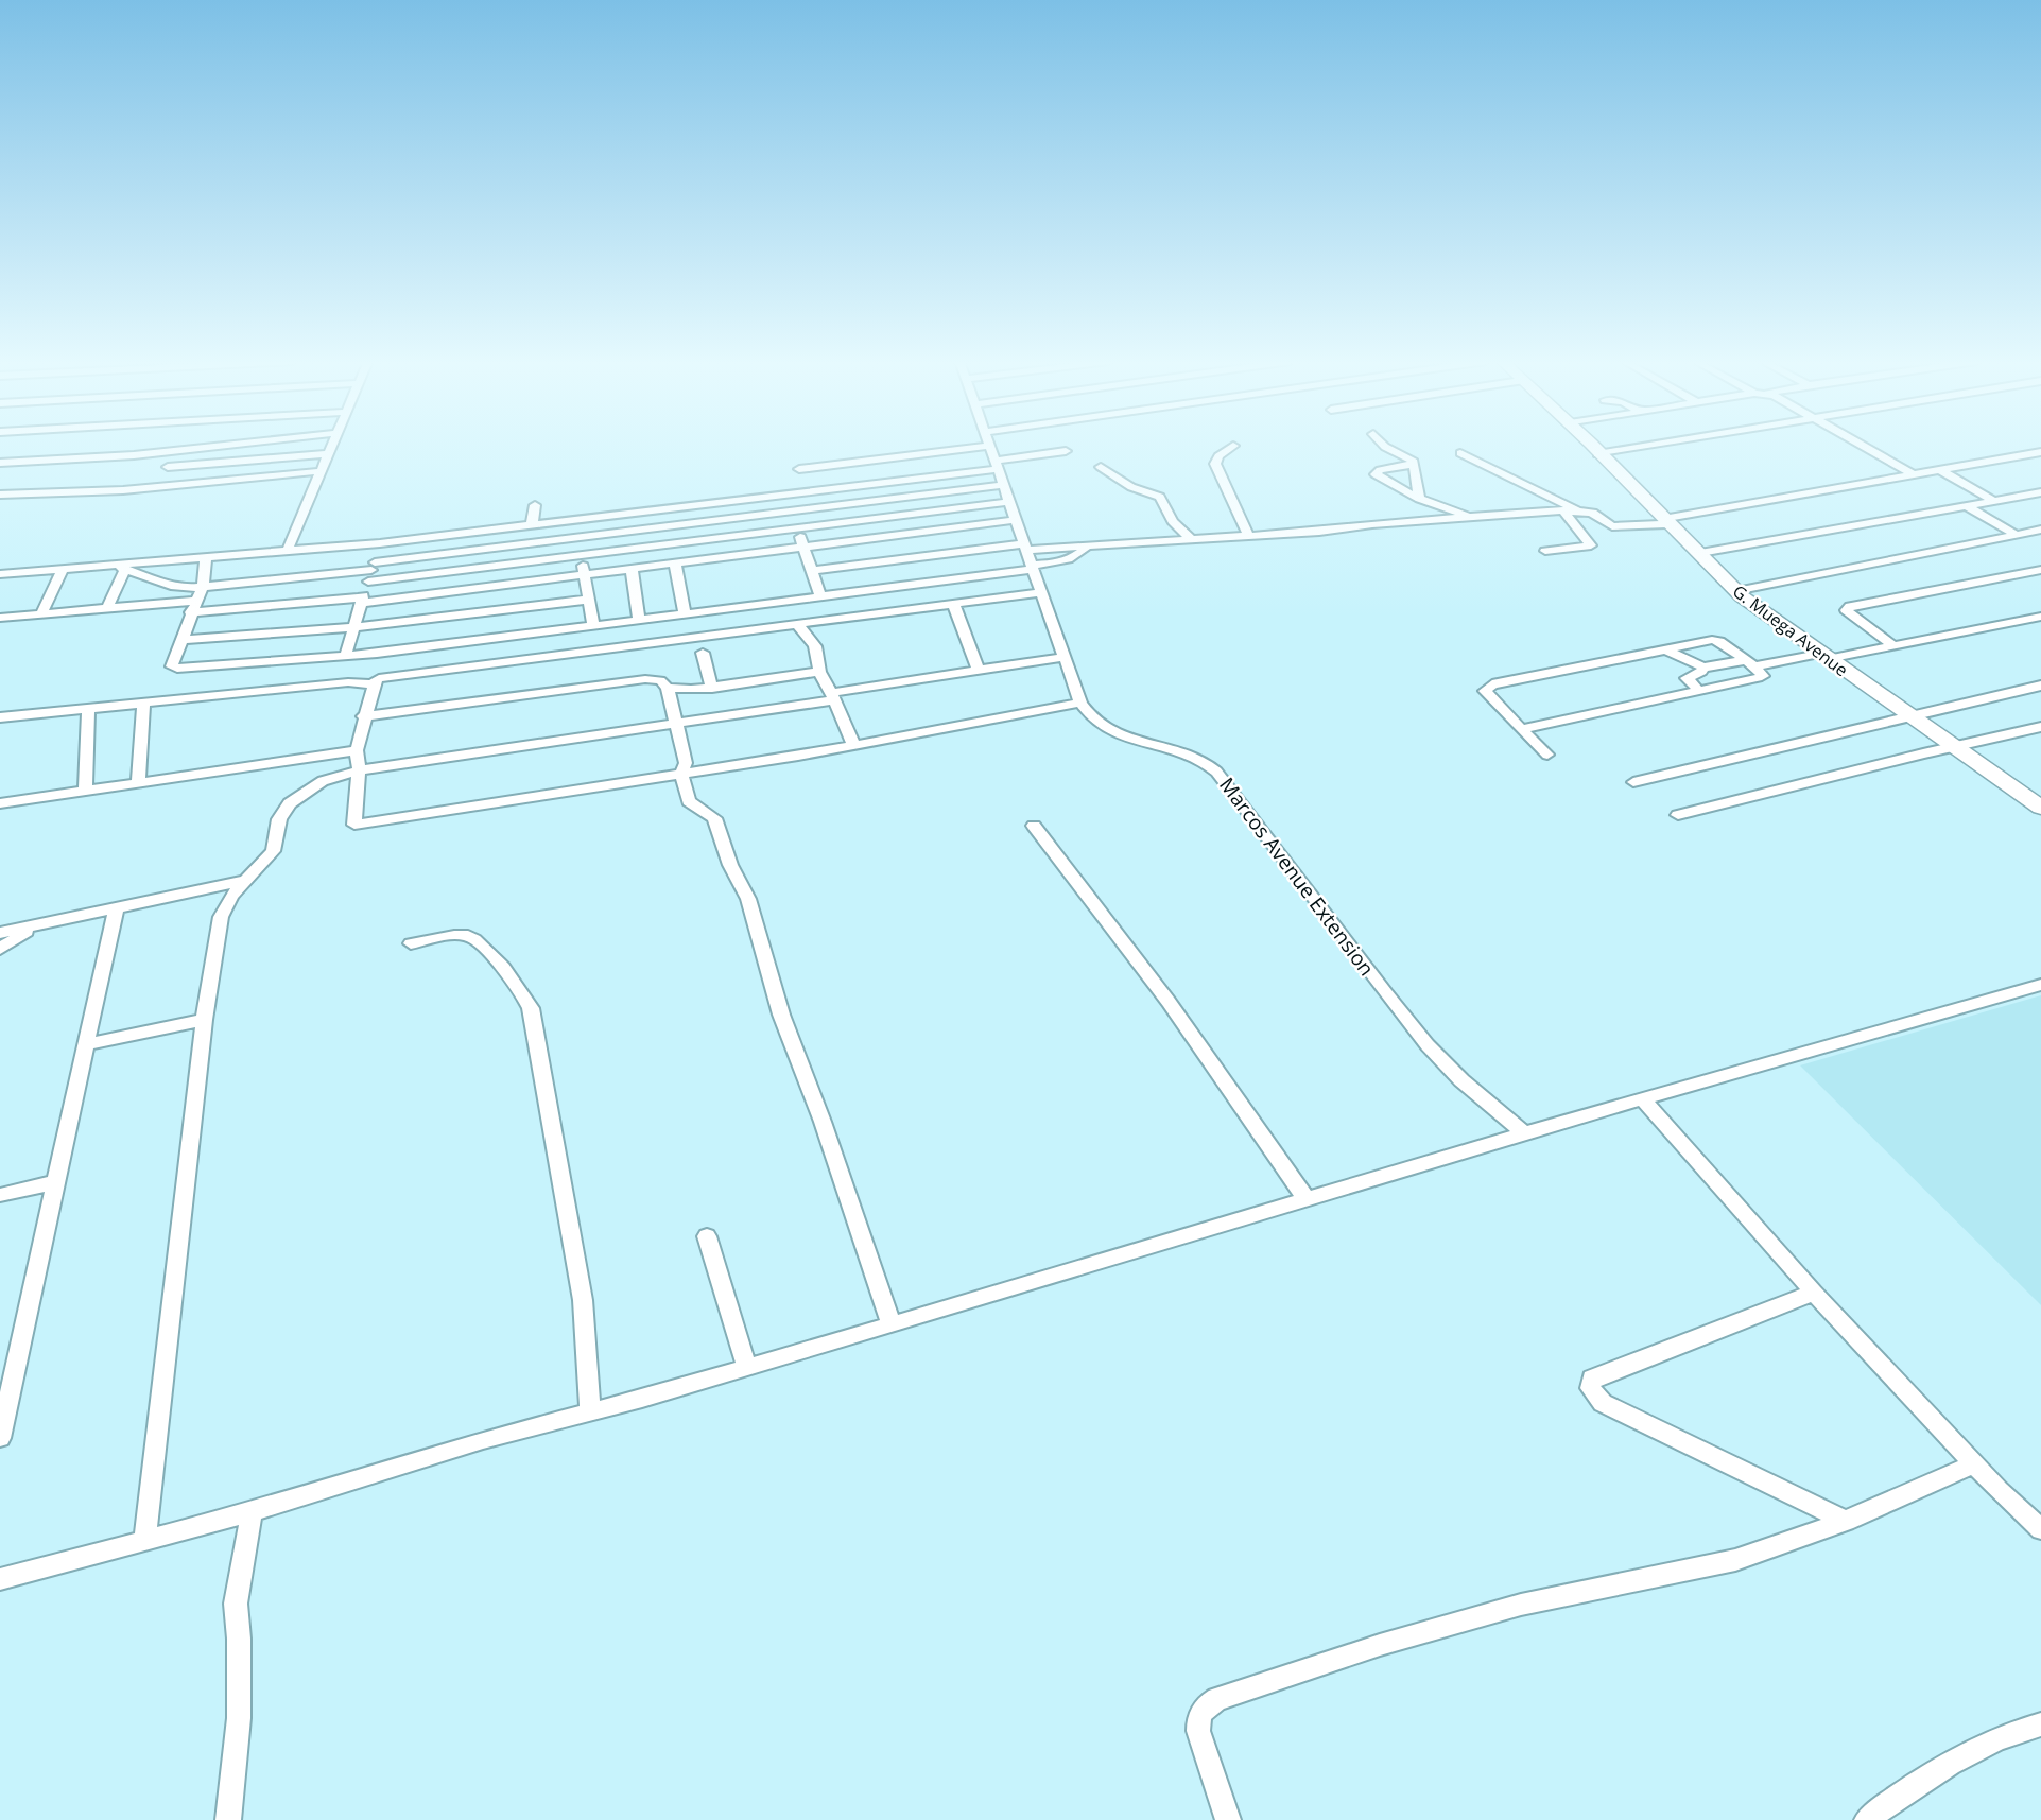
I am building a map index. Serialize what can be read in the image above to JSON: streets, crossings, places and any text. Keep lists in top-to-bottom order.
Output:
{
  "streets": {
    "street": ["G. Muega Avenue", "Marcos Avenue Extension"]
  }
}
